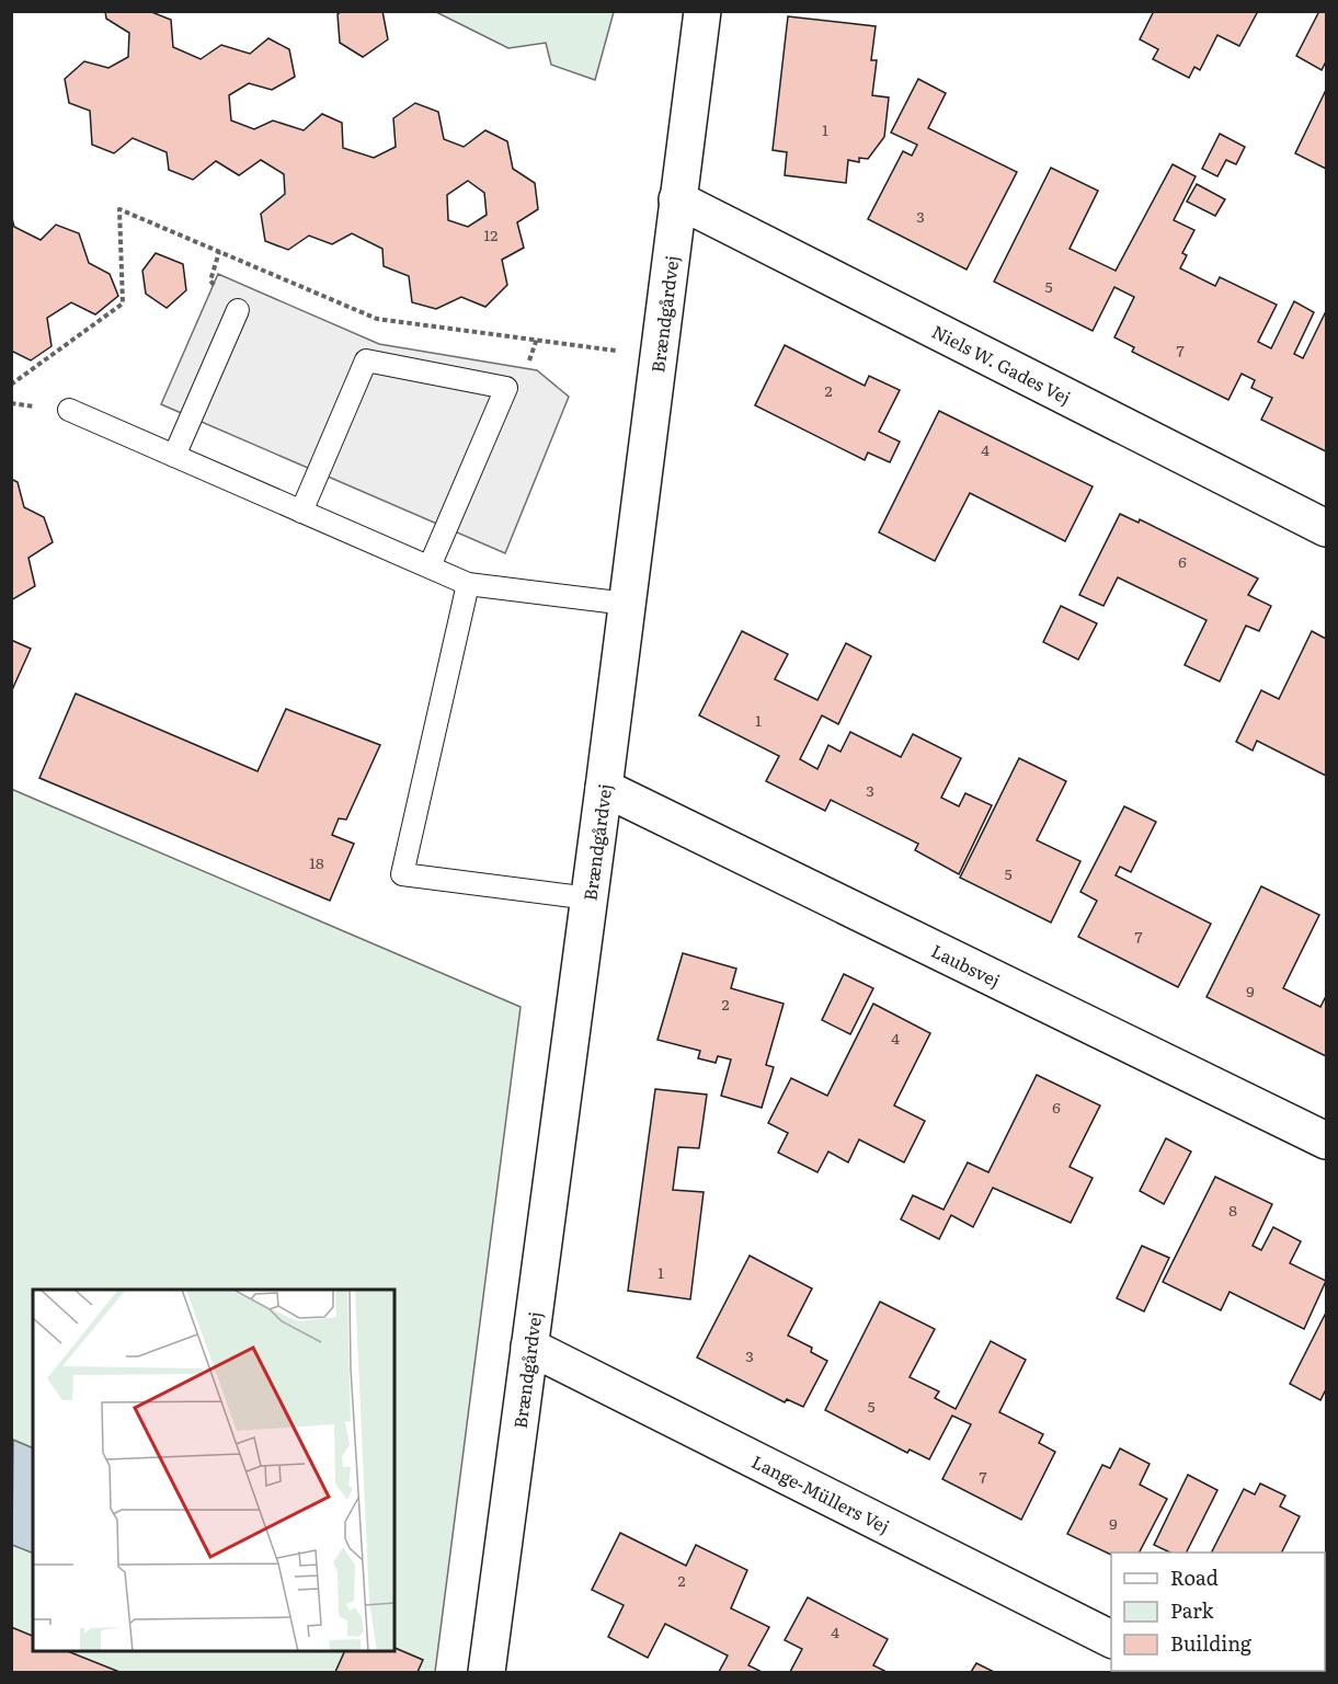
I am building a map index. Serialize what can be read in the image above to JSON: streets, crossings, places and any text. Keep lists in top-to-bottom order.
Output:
{
  "streets": {
    "street": [
      "Brændgårdvej",
      "Niels W. Gades Vej",
      "Laubsvej",
      "Lange-Müllers Vej"
    ]
  },
  "crossings": [
    ["Brændgårdvej", "Niels W. Gades Vej"],
    ["Brændgårdvej", "Laubsvej"],
    ["Brændgårdvej", "Lange-Müllers Vej"]
  ],
  "house_numbers": [
    "1",
    "3",
    "12",
    "5",
    "7",
    "2",
    "4",
    "6",
    "1",
    "3",
    "18",
    "5",
    "7",
    "9",
    "2",
    "4",
    "6",
    "8",
    "1",
    "3",
    "5",
    "7",
    "9",
    "2",
    "4"
  ],
  "legend": ["Road", "Park", "Building"]
}
